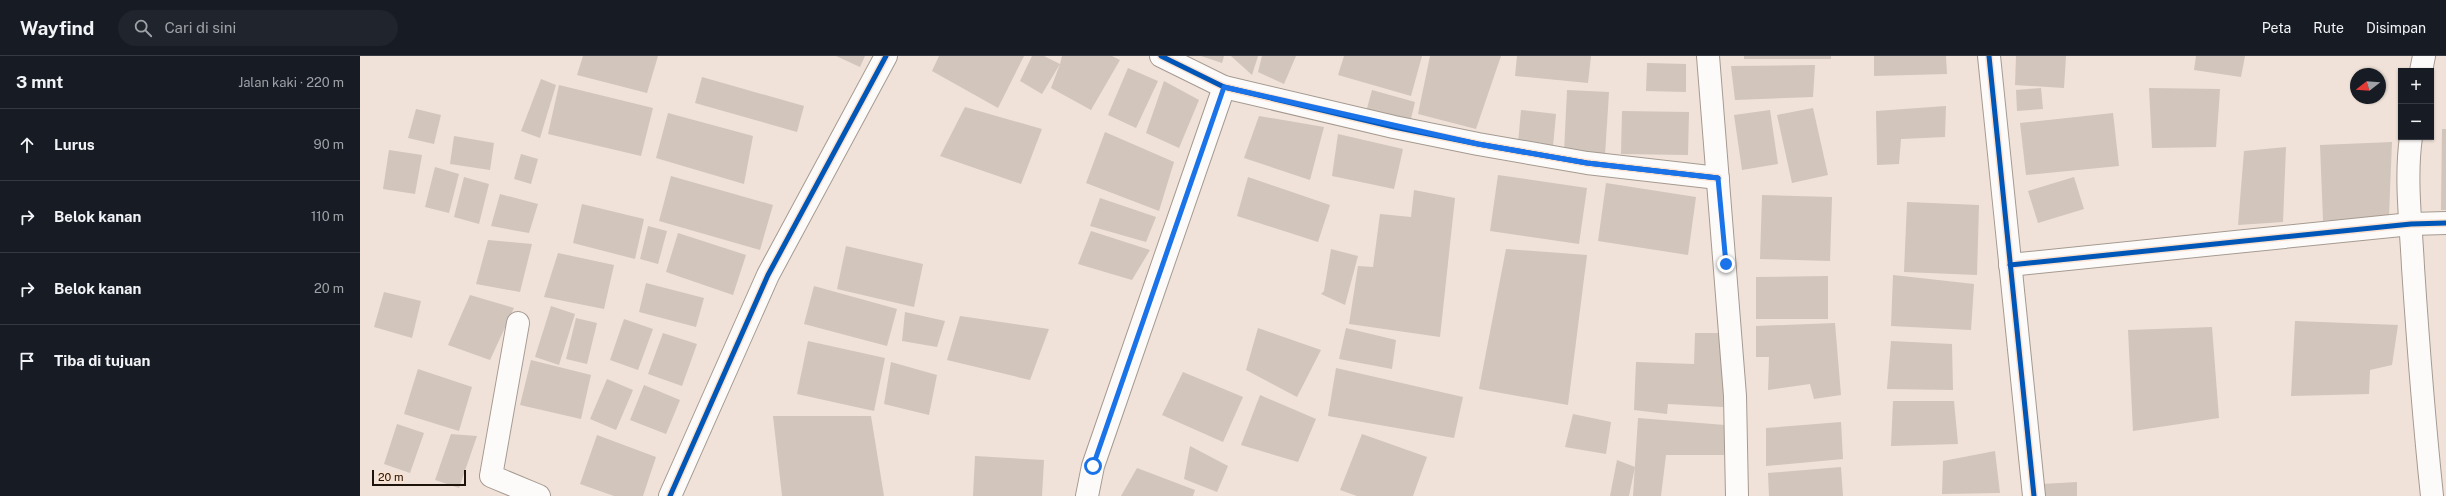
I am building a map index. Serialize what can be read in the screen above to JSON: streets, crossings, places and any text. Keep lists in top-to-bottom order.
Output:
{
  "scale_bar": "20 m",
  "north": "left",
  "page": {
    "header": "Wayfind",
    "search": "Cari di sini",
    "nav": ["Peta", "Rute", "Disimpan"],
    "heading": ["3 mnt", "Jalan kaki · 220 m"],
    "map_buttons": ["+", "−"],
    "list": [
      ["Lurus", "90 m"],
      ["Belok kanan", "110 m"],
      ["Belok kanan", "20 m"],
      "Tiba di tujuan"
    ],
    "scale": "20 m"
  }
}
